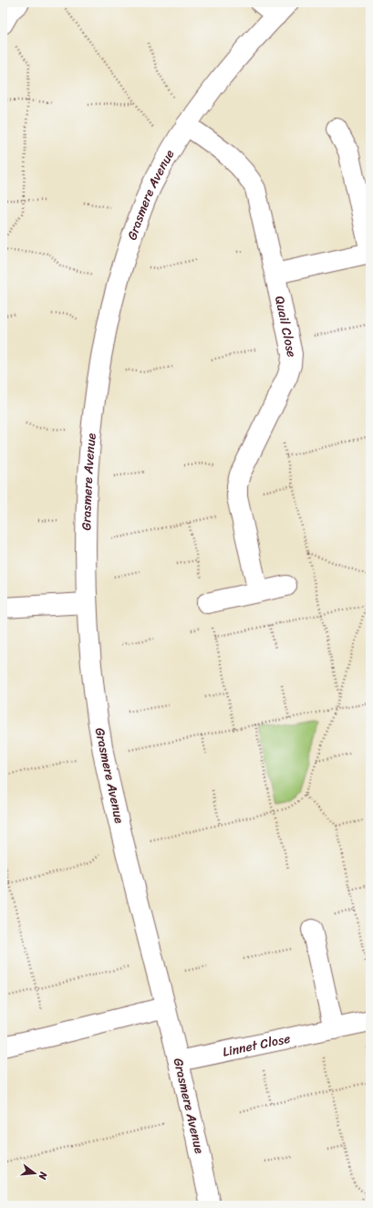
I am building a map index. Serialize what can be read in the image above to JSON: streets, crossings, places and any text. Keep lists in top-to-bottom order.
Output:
{
  "streets": {
    "street": ["Grasmere Avenue", "Quail Close", "Linnet Close"]
  },
  "crossings": [
    ["Grasmere Avenue", "Quail Close"],
    ["Grasmere Avenue", "Linnet Close"]
  ],
  "north": "right"
}
